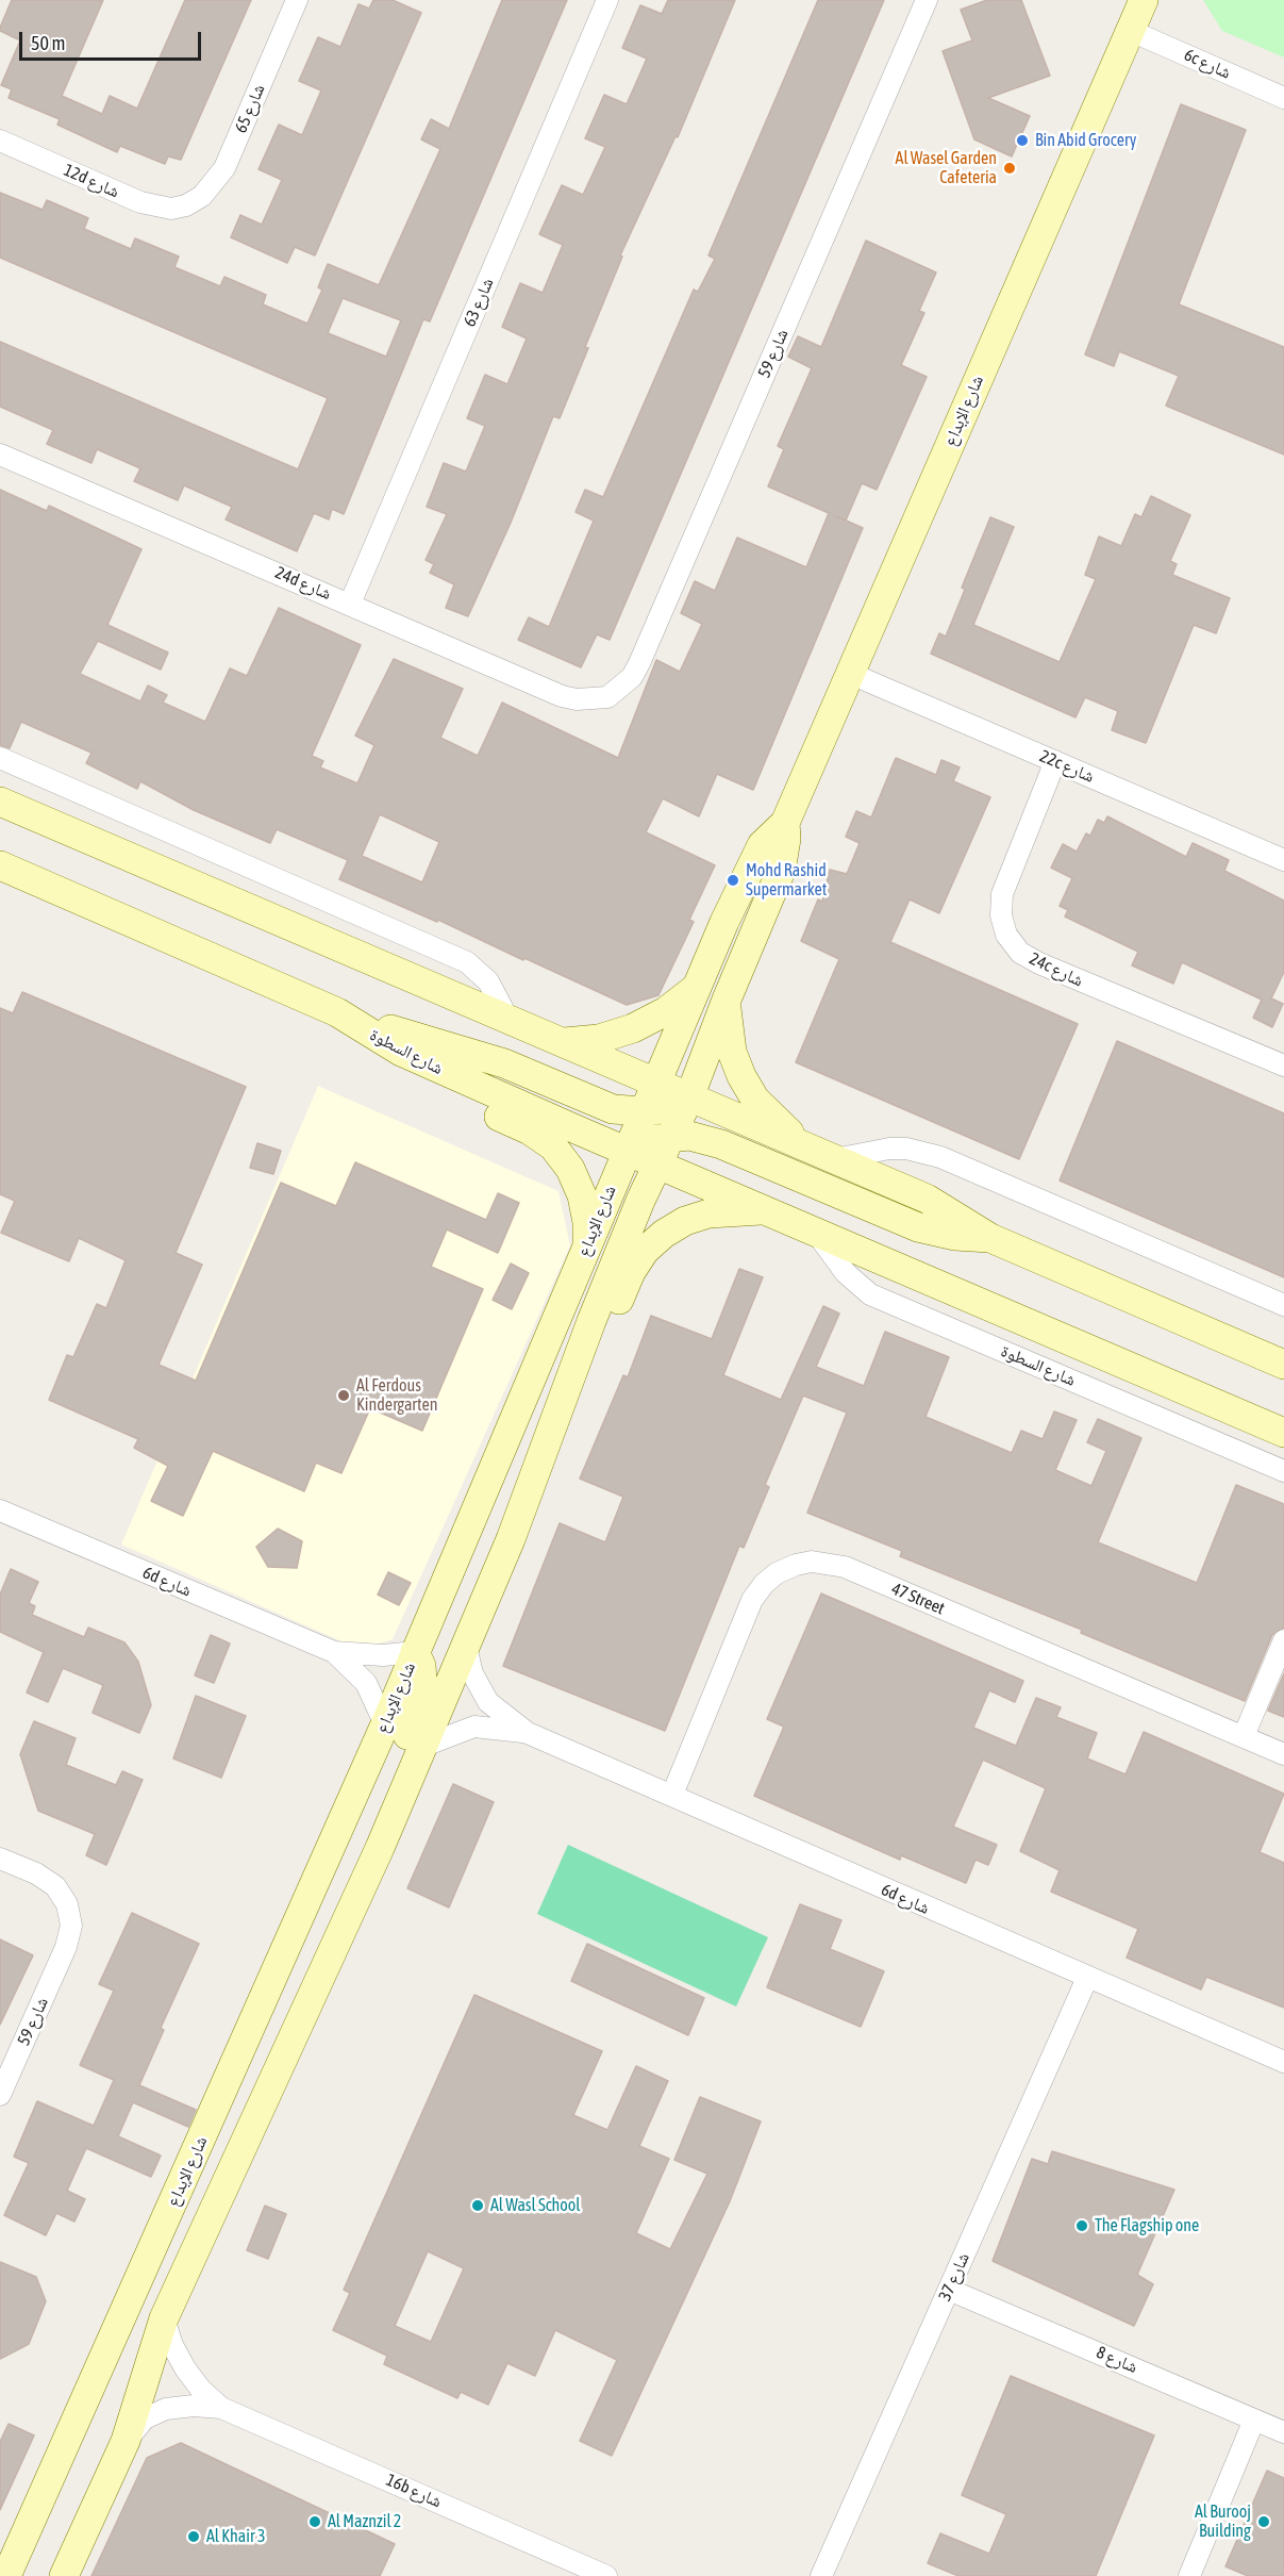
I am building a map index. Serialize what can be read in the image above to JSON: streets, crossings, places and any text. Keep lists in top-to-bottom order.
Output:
{
  "streets": {
    "main road": ["شارع الإبداع", "شارع السطوة"],
    "street": [
      "6c شارع",
      "شارع 65",
      "12d شارع",
      "شارع 63",
      "شارع 59",
      "24d شارع",
      "22c شارع",
      "24c شارع",
      "6d شارع",
      "47 Street",
      "شارع 37",
      "8 شارع",
      "16b شارع"
    ]
  },
  "crossings": [
    ["6c شارع", "شارع الإبداع"],
    ["شارع 65", "12d شارع"],
    ["شارع 63", "24d شارع"],
    ["شارع 59", "24d شارع"],
    ["شارع الإبداع", "22c شارع"],
    ["شارع الإبداع", "شارع السطوة"],
    ["شارع الإبداع", "6d شارع"],
    ["شارع الإبداع", "16b شارع"],
    ["22c شارع", "24c شارع"],
    ["6d شارع", "47 Street"],
    ["6d شارع", "شارع 37"],
    ["شارع 37", "8 شارع"]
  ],
  "places": [
    "Bin Abid Grocery",
    "Al Wasel Garden Cafeteria",
    "Mohd Rashid Supermarket",
    "Al Ferdous Kindergarten",
    "Al Wasl School",
    "The Flagship one",
    "Al Maznzil 2",
    "Al Burooj Building",
    "Al Khair 3"
  ],
  "scale_bar": "50 m"
}
